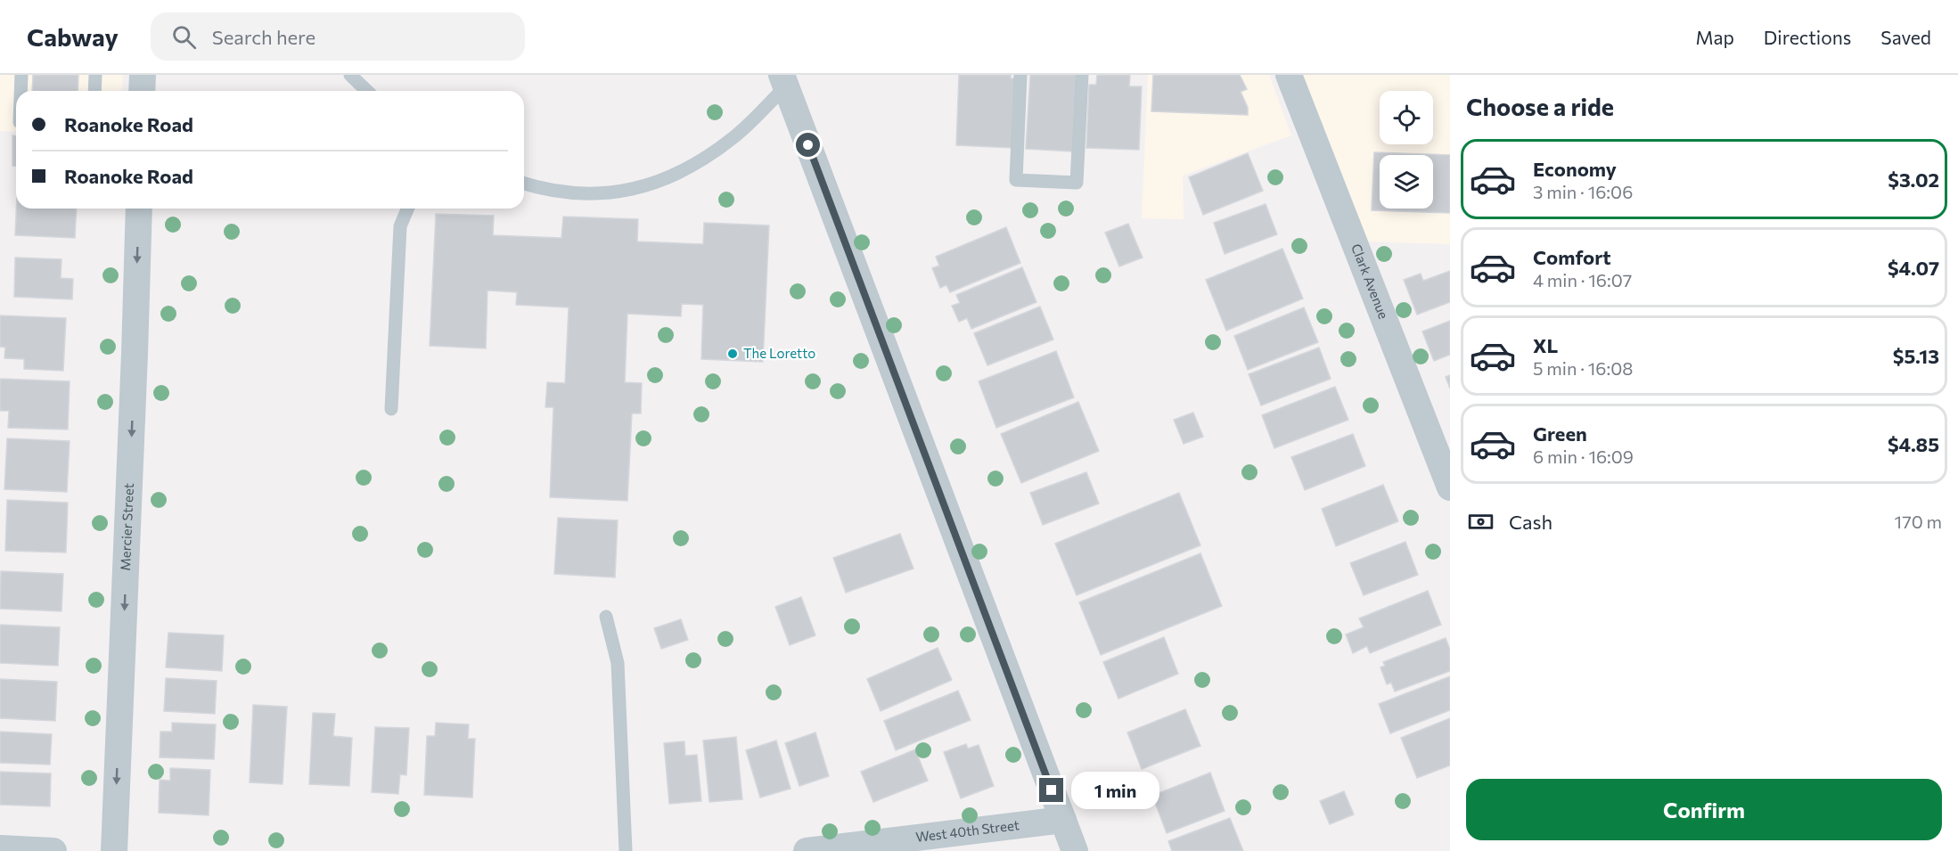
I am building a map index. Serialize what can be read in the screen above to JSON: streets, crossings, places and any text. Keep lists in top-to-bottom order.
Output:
{
  "streets": {
    "street": ["Clark Avenue", "Mercier Street", "West 40th Street"]
  },
  "one_way": ["Mercier Street"],
  "places": ["The Loretto"],
  "page": {
    "header": "Cabway",
    "search": "Search here",
    "nav": ["Map", "Directions", "Saved"],
    "heading": "Choose a ride",
    "banner": ["Roanoke Road", "Roanoke Road"],
    "list": [
      {
        "name": "Economy",
        "note": "3 min · 16:06",
        "value": "$3.02"
      },
      {
        "name": "Comfort",
        "note": "4 min · 16:07",
        "value": "$4.07"
      },
      {
        "name": "XL",
        "note": "5 min · 16:08",
        "value": "$5.13"
      },
      {
        "name": "Green",
        "note": "6 min · 16:09",
        "value": "$4.85"
      }
    ],
    "pay": ["Cash", "170 m"],
    "buttons": "Confirm",
    "bubble": "1 min"
  }
}
